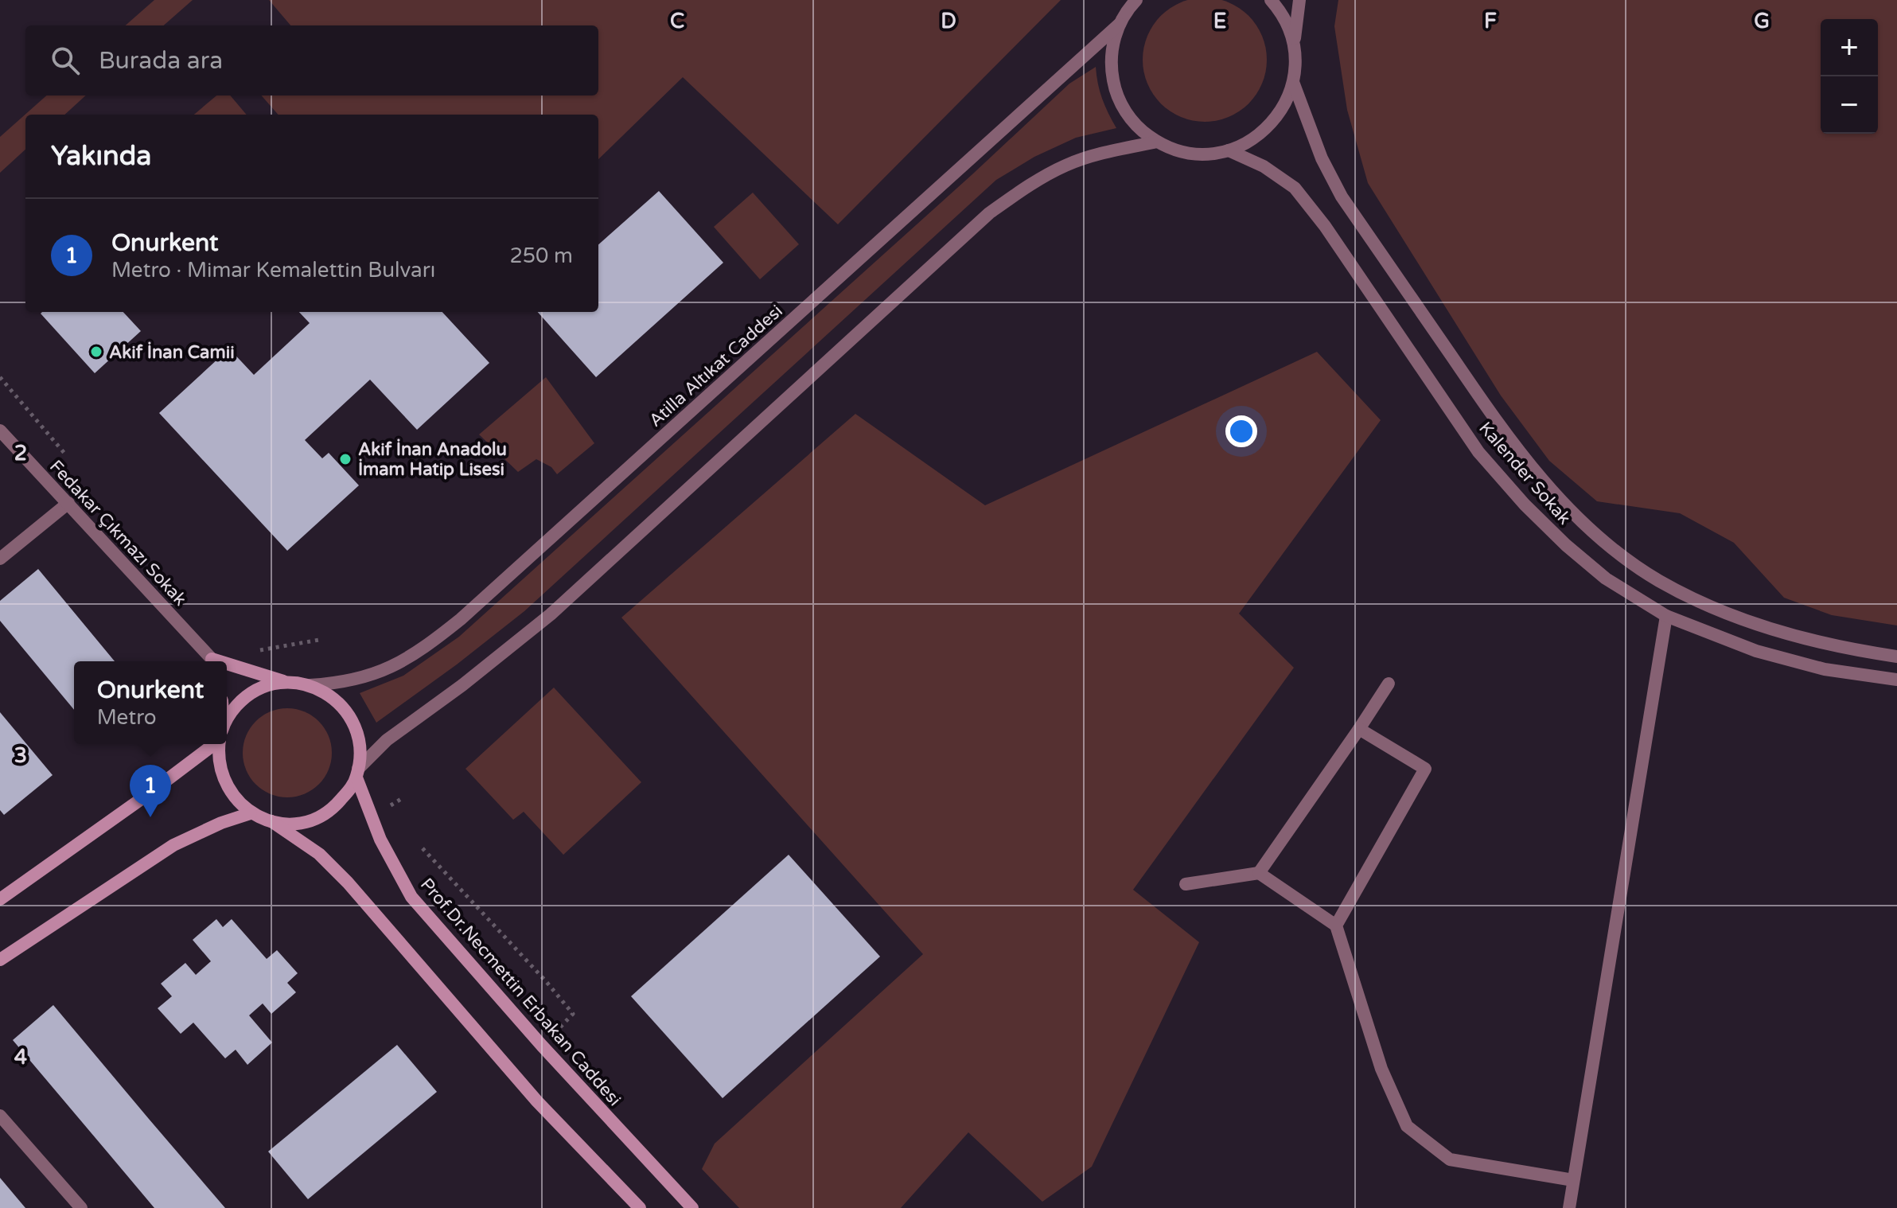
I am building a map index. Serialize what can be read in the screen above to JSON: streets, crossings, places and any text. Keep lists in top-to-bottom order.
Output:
{
  "streets": {
    "main road": ["Prof.Dr.Necmettin Erbakan Caddesi"],
    "street": ["Atilla Altıkat Caddesi", "Kalender Sokak", "Fedakar Çıkmazı Sokak"]
  },
  "places": ["Akif İnan Camii", "Akif İnan Anadolu İmam Hatip Lisesi"],
  "page": {
    "map_buttons": ["+", "−"],
    "search": "Burada ara",
    "heading": "Yakında",
    "list": [
      {
        "mark": "1",
        "name": "Onurkent",
        "note": "Metro · Mimar Kemalettin Bulvarı",
        "value": "250 m"
      }
    ],
    "popup": ["Onurkent", "Metro"],
    "pins": "1"
  },
  "grid": {
    "columns": [
      "C",
      "D",
      "E",
      "F",
      "G"
    ],
    "rows": ["2", "3", "4"]
  }
}
